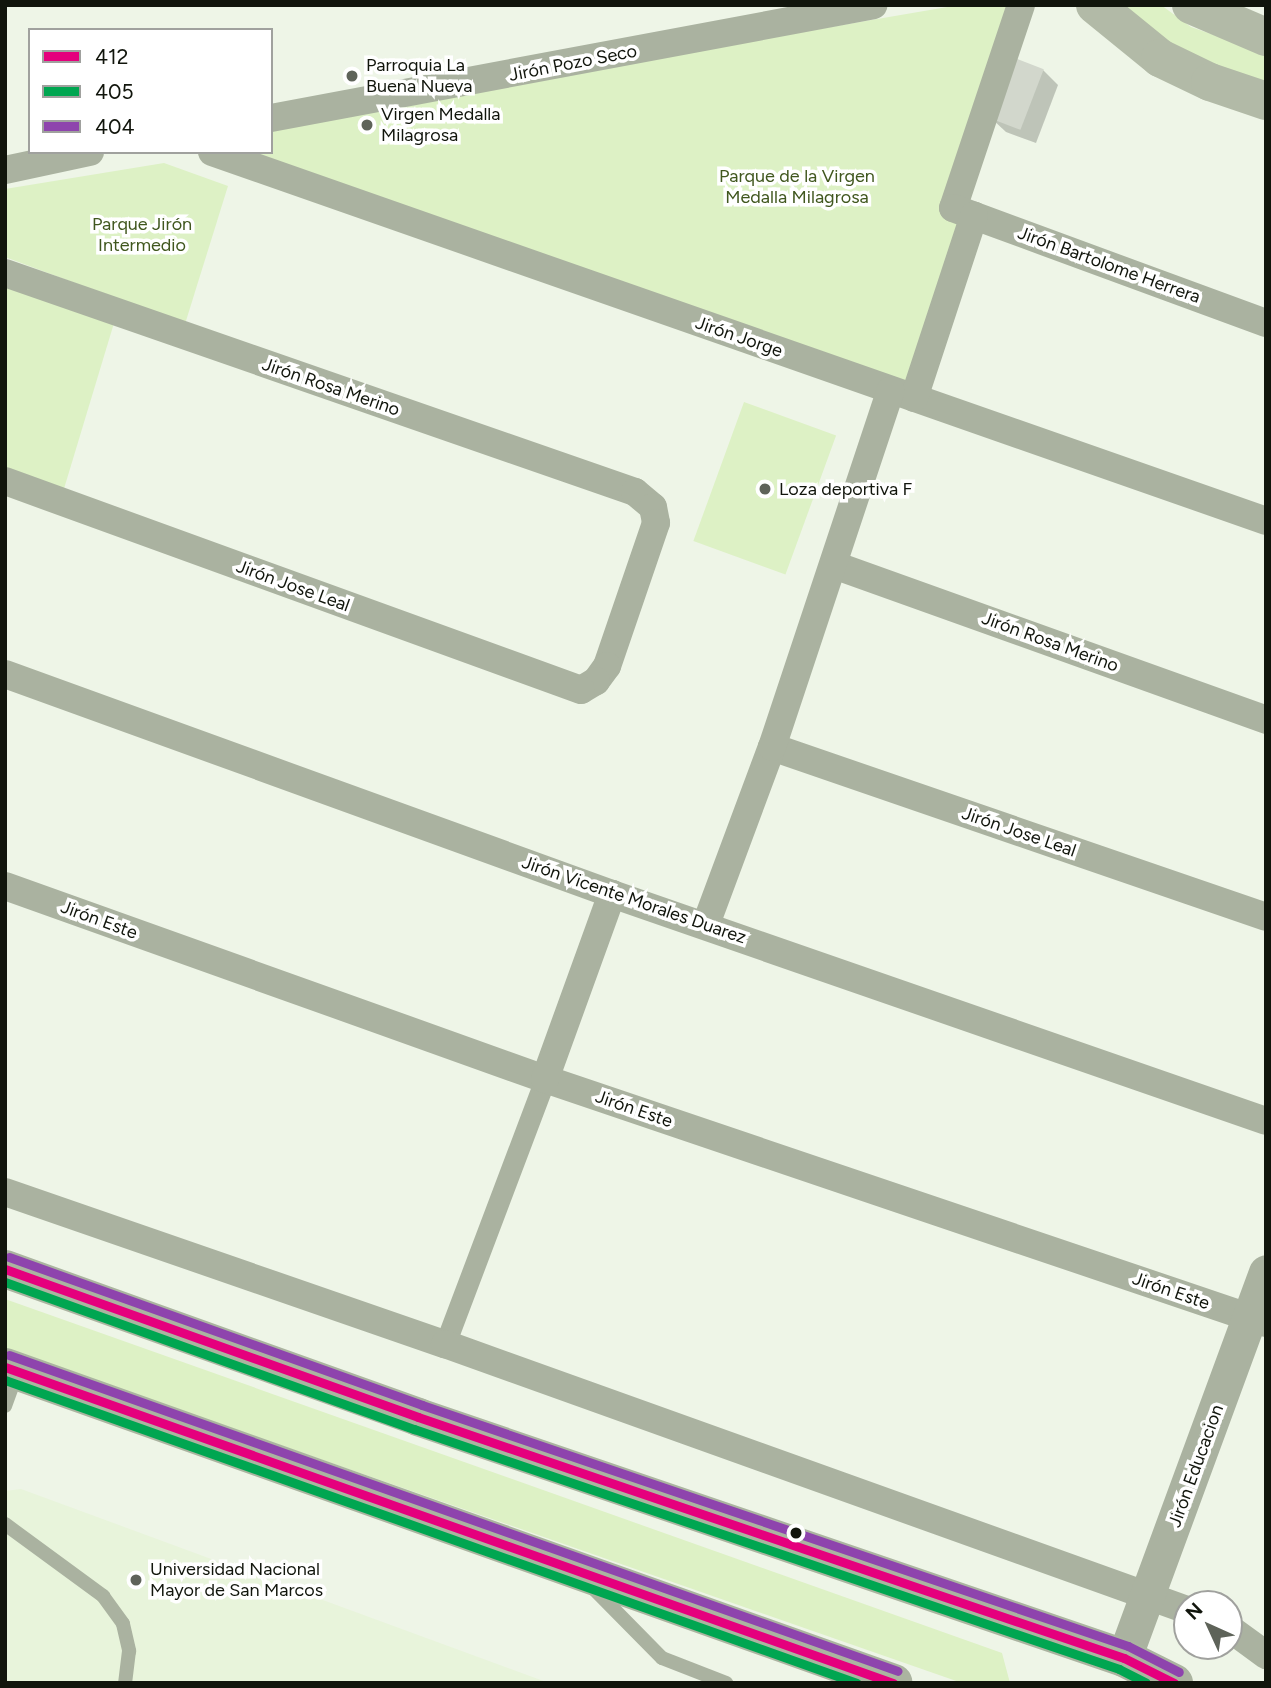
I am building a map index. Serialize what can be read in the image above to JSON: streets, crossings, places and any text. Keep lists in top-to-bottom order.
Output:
{
  "streets": {
    "street": [
      "Jirón Pozo Seco",
      "Jirón Bartolome Herrera",
      "Jirón Jorge",
      "Jirón Rosa Merino",
      "Jirón Jose Leal",
      "Jirón Vicente Morales Duarez",
      "Jirón Este",
      "Jirón Educacion"
    ]
  },
  "crossings": [
    ["Jirón Rosa Merino", "Jirón Jose Leal"],
    ["Jirón Este", "Jirón Educacion"]
  ],
  "parks": ["Parque de la Virgen Medalla Milagrosa", "Parque Jirón Intermedio"],
  "places": [
    "Parroquia La Buena Nueva",
    "Virgen Medalla Milagrosa",
    "Loza deportiva F",
    "Universidad Nacional Mayor de San Marcos"
  ],
  "lines": ["transit line 404", "transit line 412", "transit line 405"],
  "legend": ["412", "405", "404"],
  "north": "top left"
}
